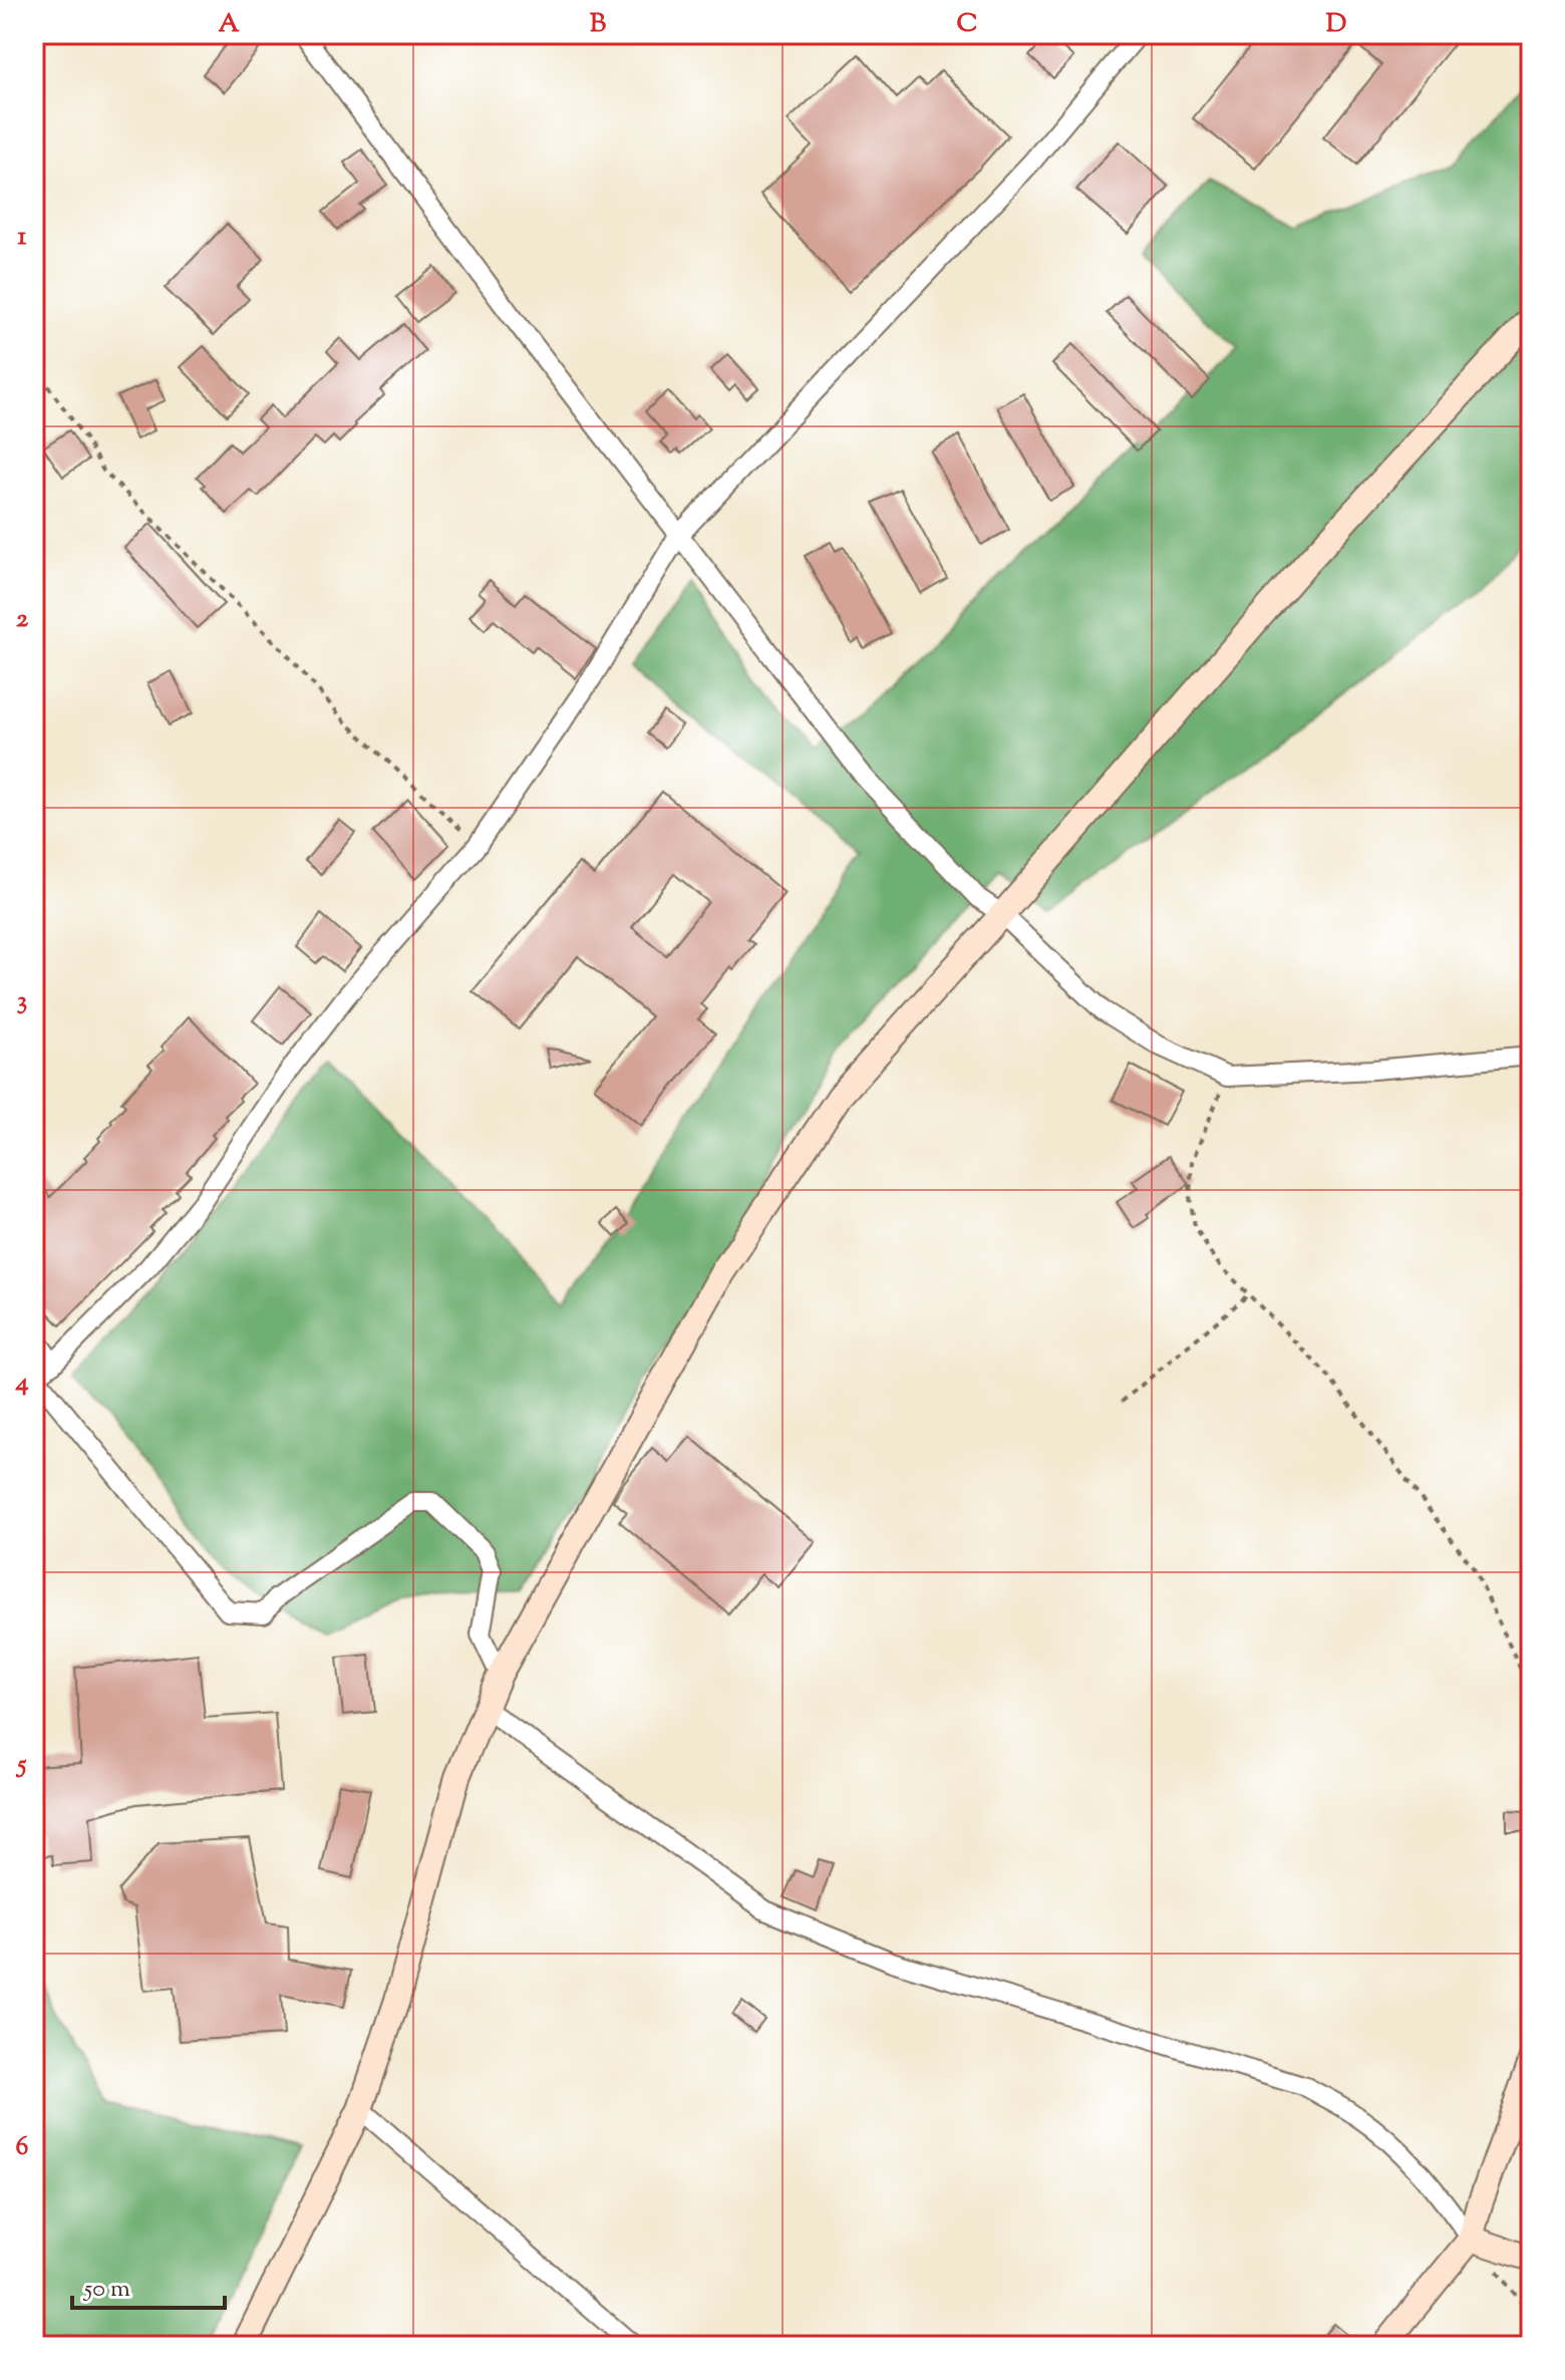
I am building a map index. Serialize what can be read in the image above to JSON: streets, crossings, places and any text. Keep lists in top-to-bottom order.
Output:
{
  "scale_bar": "50 m",
  "grid": {
    "columns": [
      "A",
      "B",
      "C",
      "D"
    ],
    "rows": [
      "1",
      "2",
      "3",
      "4",
      "5",
      "6"
    ]
  }
}
